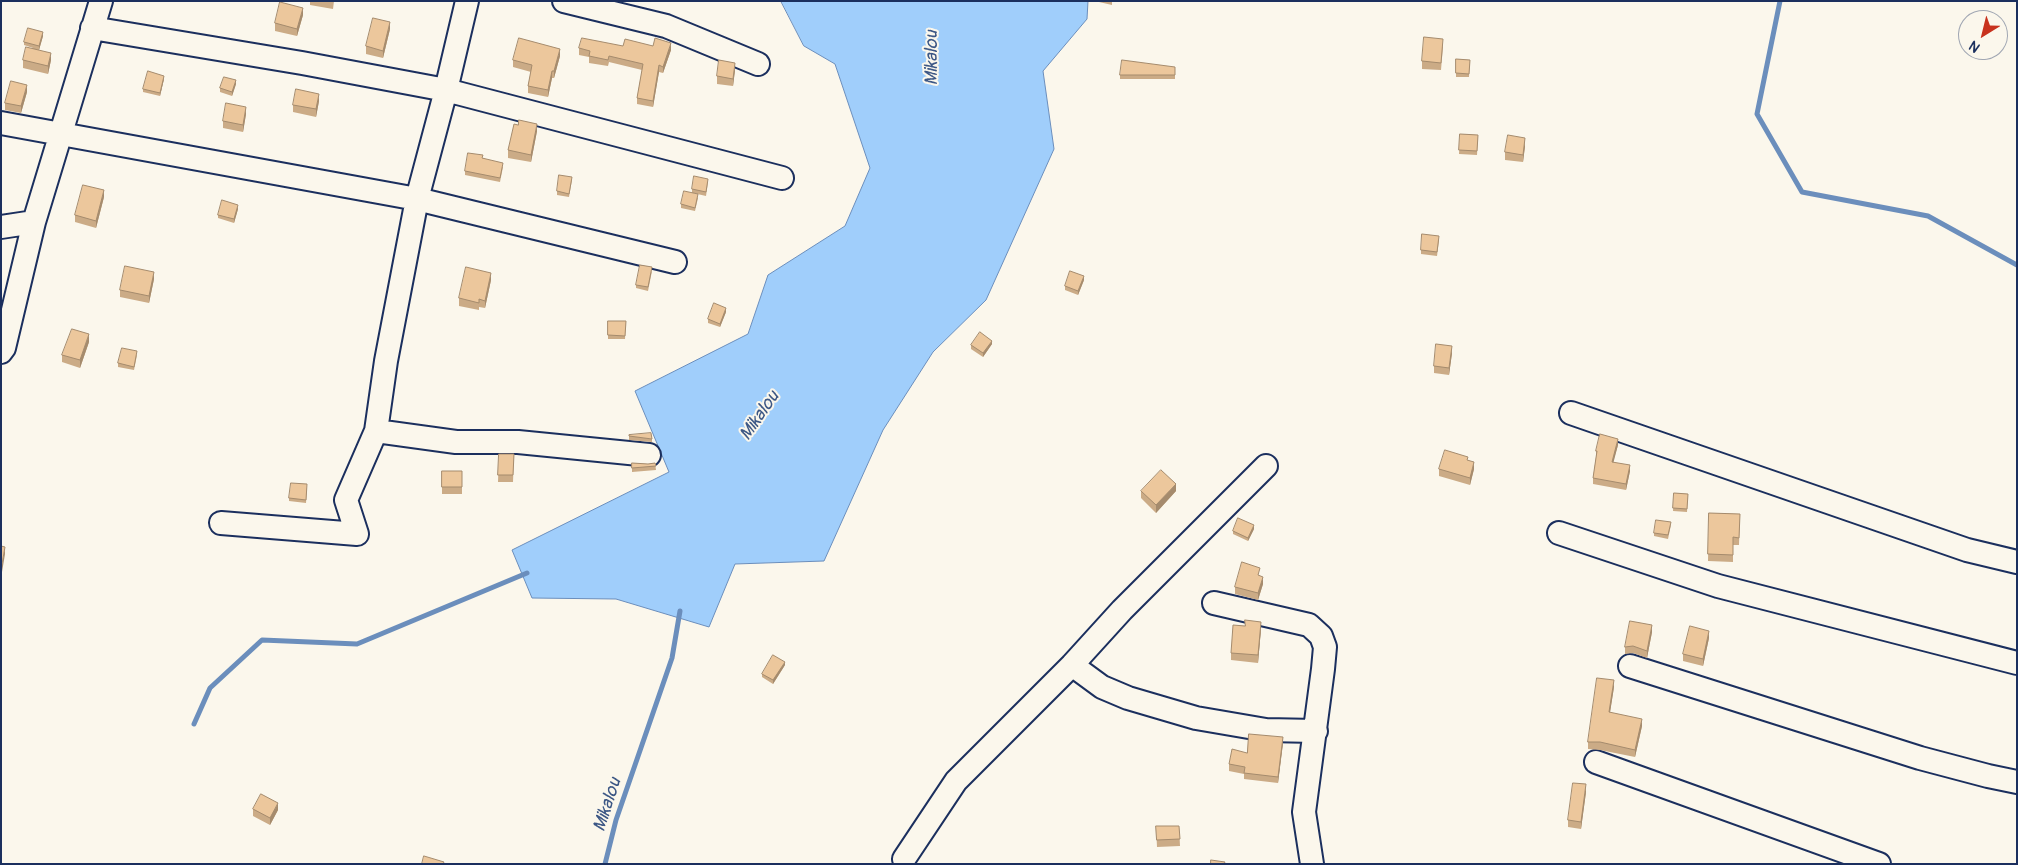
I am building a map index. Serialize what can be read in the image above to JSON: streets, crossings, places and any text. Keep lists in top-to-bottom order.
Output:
{
  "water": ["Mikalou"],
  "north": "bottom left"
}
